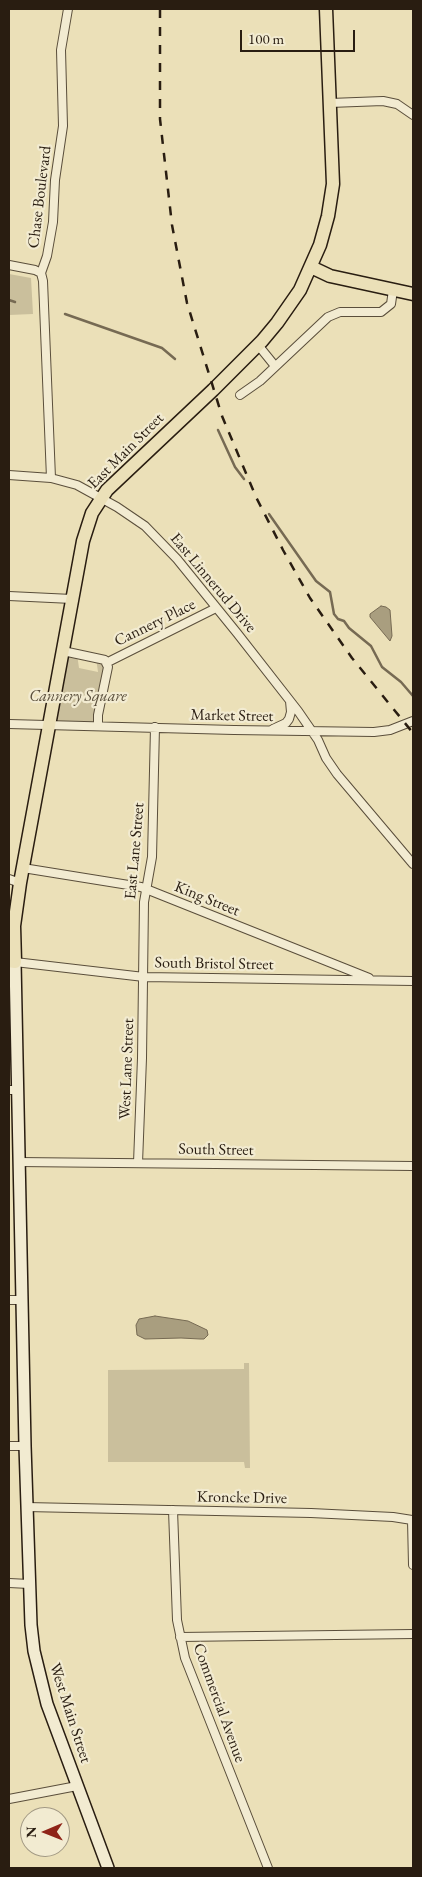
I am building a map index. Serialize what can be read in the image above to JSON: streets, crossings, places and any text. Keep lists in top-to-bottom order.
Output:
{
  "streets": {
    "main road": ["East Main Street", "West Main Street"],
    "street": [
      "Chase Boulevard",
      "East Linnerud Drive",
      "Cannery Place",
      "Market Street",
      "East Lane Street",
      "King Street",
      "South Bristol Street",
      "West Lane Street",
      "South Street",
      "Kroncke Drive",
      "Commercial Avenue"
    ]
  },
  "crossings": [
    ["Chase Boulevard", "East Linnerud Drive"],
    ["East Main Street", "East Linnerud Drive"],
    ["East Main Street", "Market Street"],
    ["East Main Street", "King Street"],
    ["East Main Street", "South Bristol Street"],
    ["East Main Street", "West Main Street"],
    ["East Linnerud Drive", "Cannery Place"],
    ["East Linnerud Drive", "Market Street"],
    ["Market Street", "East Lane Street"],
    ["East Lane Street", "King Street"],
    ["East Lane Street", "South Bristol Street"],
    ["East Lane Street", "West Lane Street"],
    ["King Street", "South Bristol Street"],
    ["South Bristol Street", "West Lane Street"],
    ["South Bristol Street", "West Main Street"],
    ["West Lane Street", "South Street"],
    ["South Street", "West Main Street"],
    ["Kroncke Drive", "Commercial Avenue"],
    ["Kroncke Drive", "West Main Street"]
  ],
  "parks": ["Cannery Square"],
  "scale_bar": "100 m",
  "north": "left"
}
